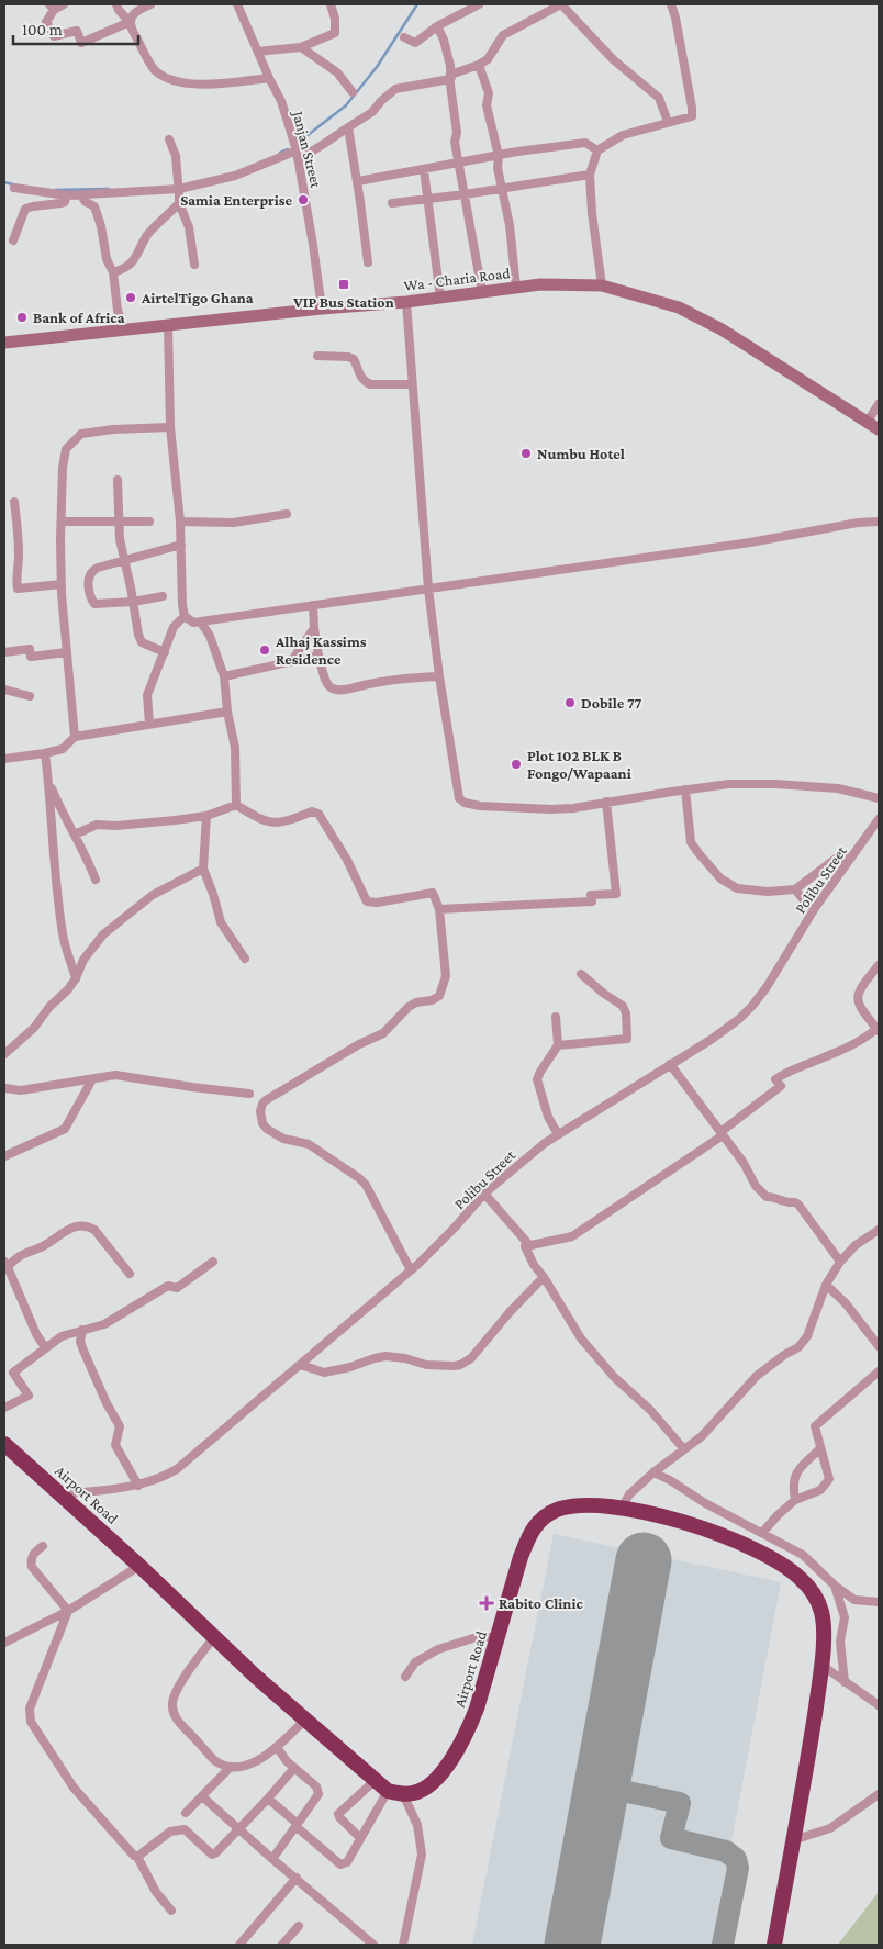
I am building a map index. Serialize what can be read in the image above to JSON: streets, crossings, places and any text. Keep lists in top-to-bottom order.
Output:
{
  "streets": {
    "highway": ["Airport Road"],
    "street": ["Janjan Street", "Wa - Charia Road", "Polibu Street"]
  },
  "crossings": [
    ["Janjan Street", "Wa - Charia Road"],
    ["Polibu Street", "Airport Road"]
  ],
  "places": {
    "other": [
      "Samia Enterprise",
      "AirtelTigo Ghana",
      "Bank of Africa",
      "Numbu Hotel",
      "Alhaj Kassims Residence",
      "Dobile 77",
      "Plot 102 BLK B Fongo/Wapaani"
    ],
    "transit": ["VIP Bus Station"],
    "health": ["Rabito Clinic"]
  },
  "scale_bar": "100 m"
}
